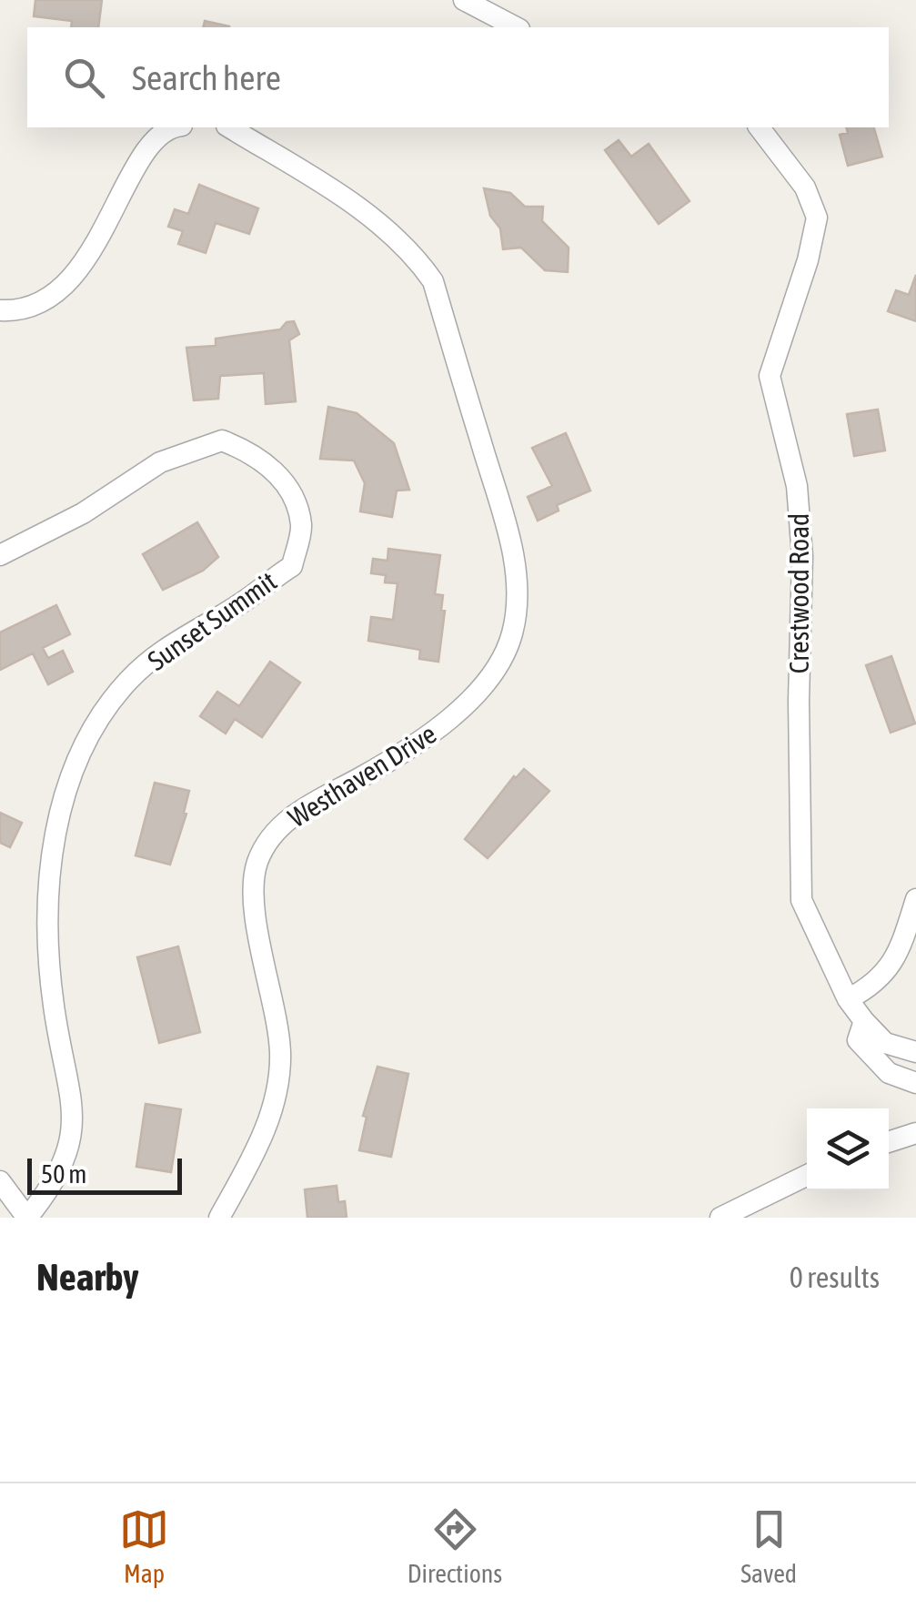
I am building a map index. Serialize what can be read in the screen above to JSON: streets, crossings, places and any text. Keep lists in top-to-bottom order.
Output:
{
  "streets": {
    "street": ["Crestwood Road", "Sunset Summit", "Westhaven Drive"]
  },
  "scale_bar": "50 m",
  "page": {
    "search": "Search here",
    "scale": "50 m",
    "heading": ["Nearby", "0 results"],
    "nav": ["Map", "Directions", "Saved"]
  }
}
